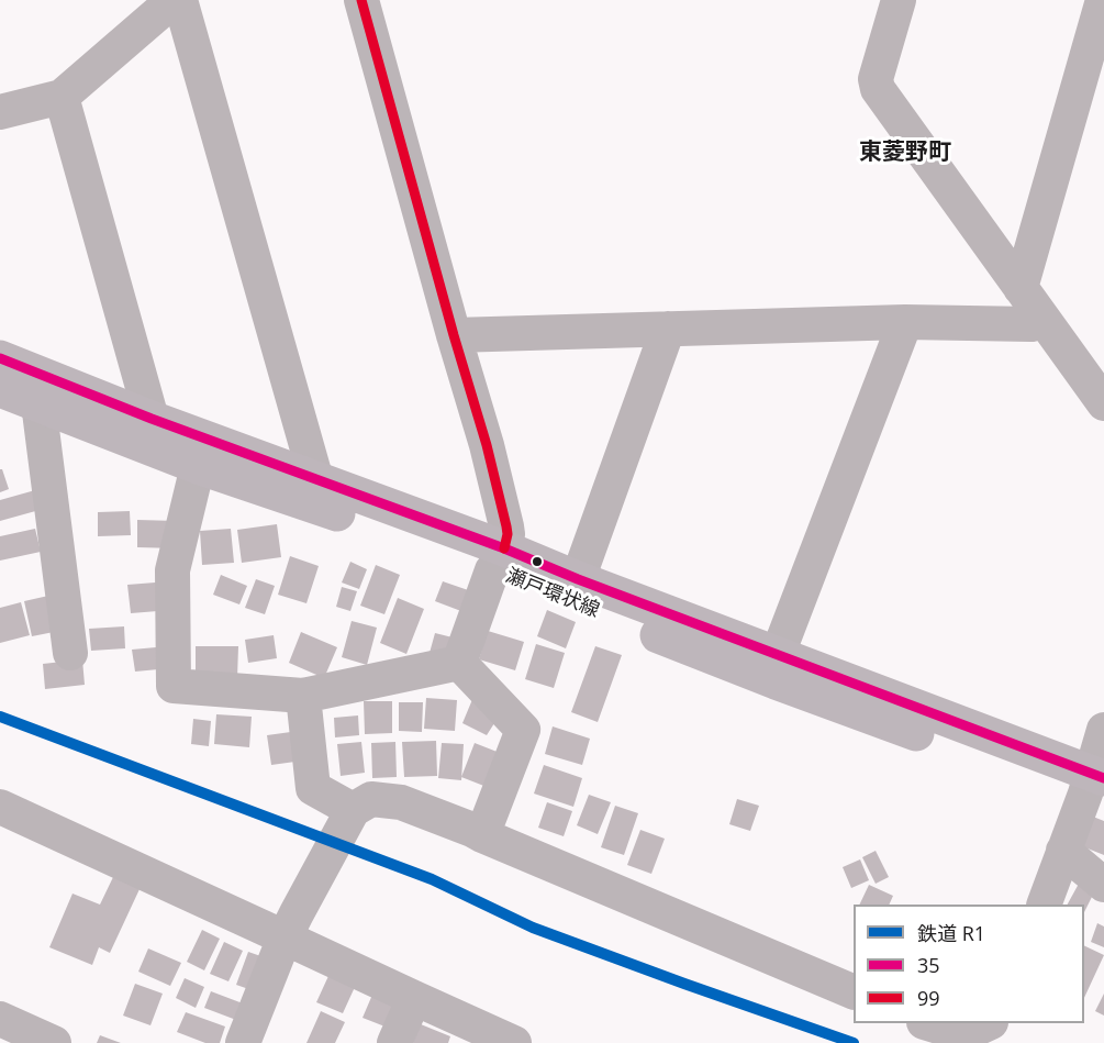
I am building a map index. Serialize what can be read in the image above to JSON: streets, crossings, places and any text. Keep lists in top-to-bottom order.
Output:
{
  "streets": {
    "main road": ["瀬戸環状線"]
  },
  "districts": ["東菱野町"],
  "lines": ["transit line 99", "transit line 35", "rail line R1"],
  "legend": ["鉄道 R1", "35", "99"]
}
